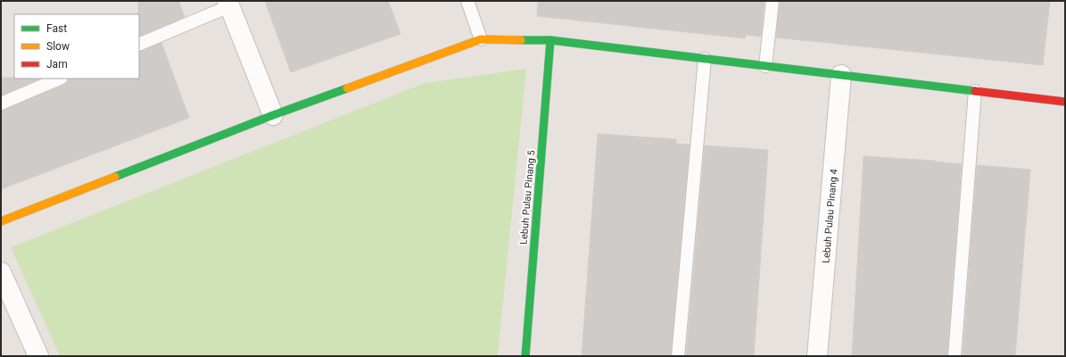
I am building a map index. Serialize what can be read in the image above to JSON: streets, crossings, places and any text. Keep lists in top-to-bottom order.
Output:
{
  "streets": {
    "street": ["Lebuh Pulau Pinang 5", "Lebuh Pulau Pinang 4"]
  },
  "legend": ["Fast", "Slow", "Jam"]
}
